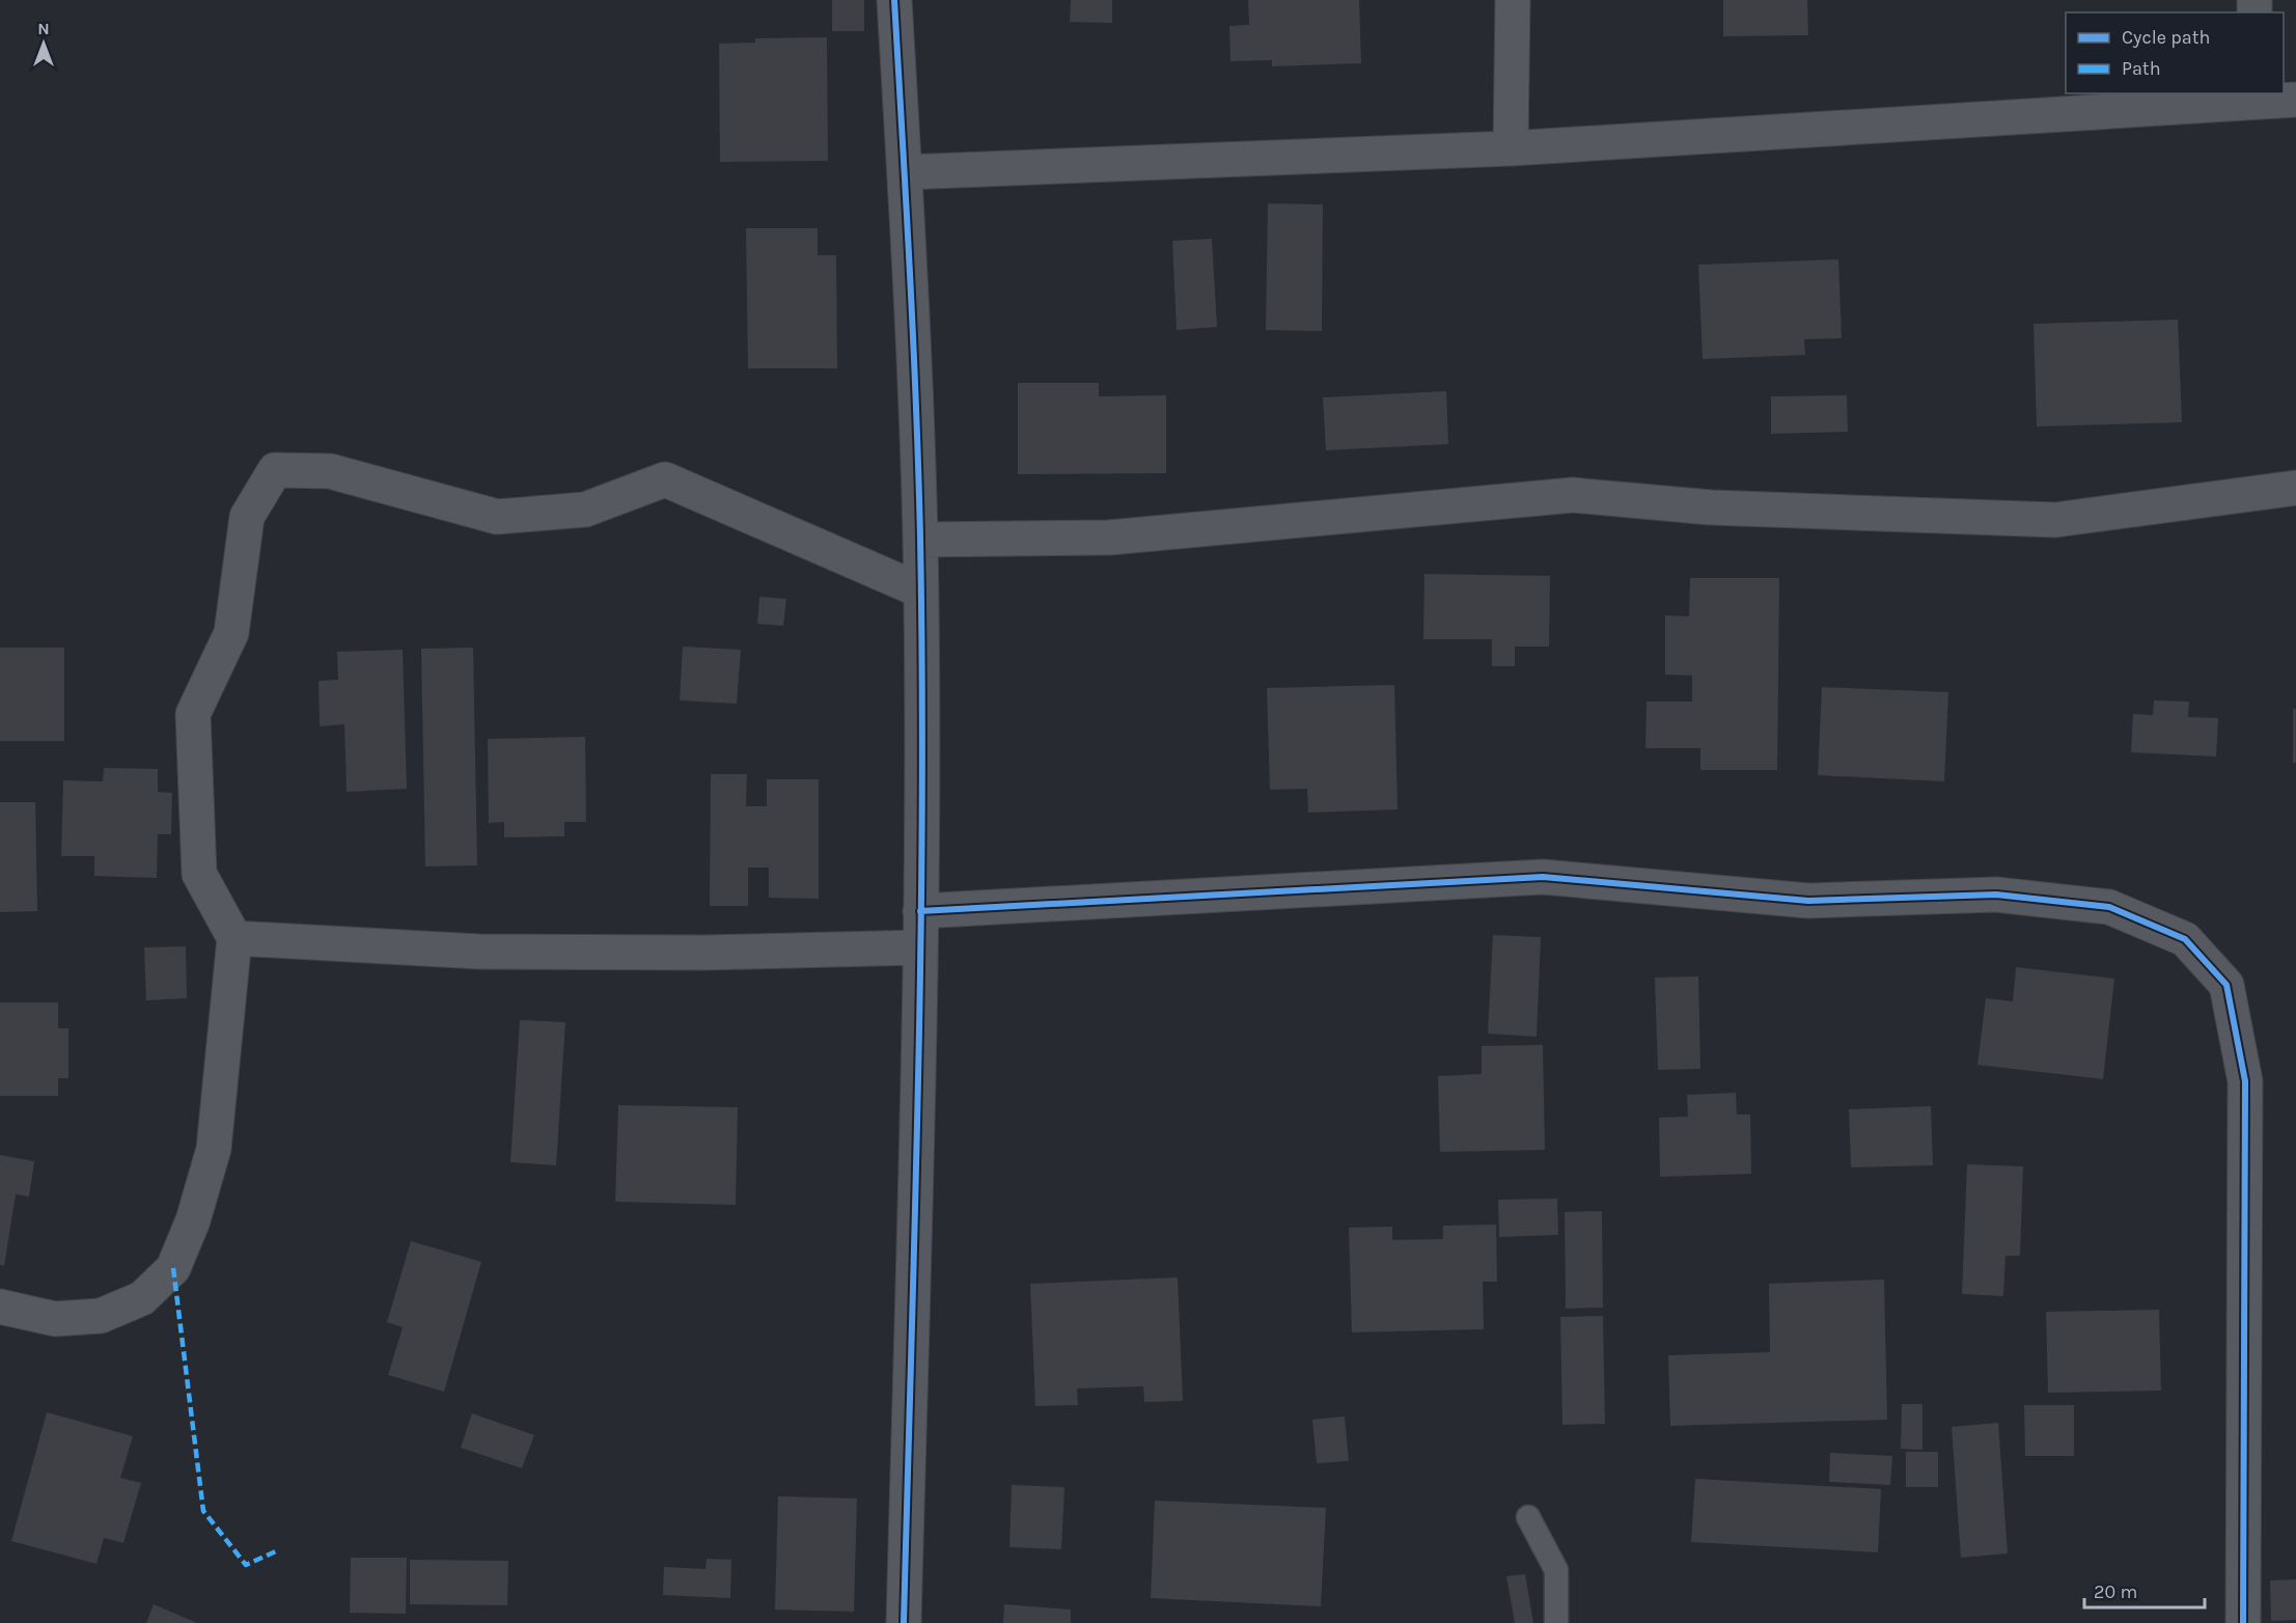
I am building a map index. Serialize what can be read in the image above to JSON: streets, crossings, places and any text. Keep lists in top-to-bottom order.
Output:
{
  "legend": ["Cycle path", "Path"],
  "scale_bar": "20 m",
  "north": "top"
}
